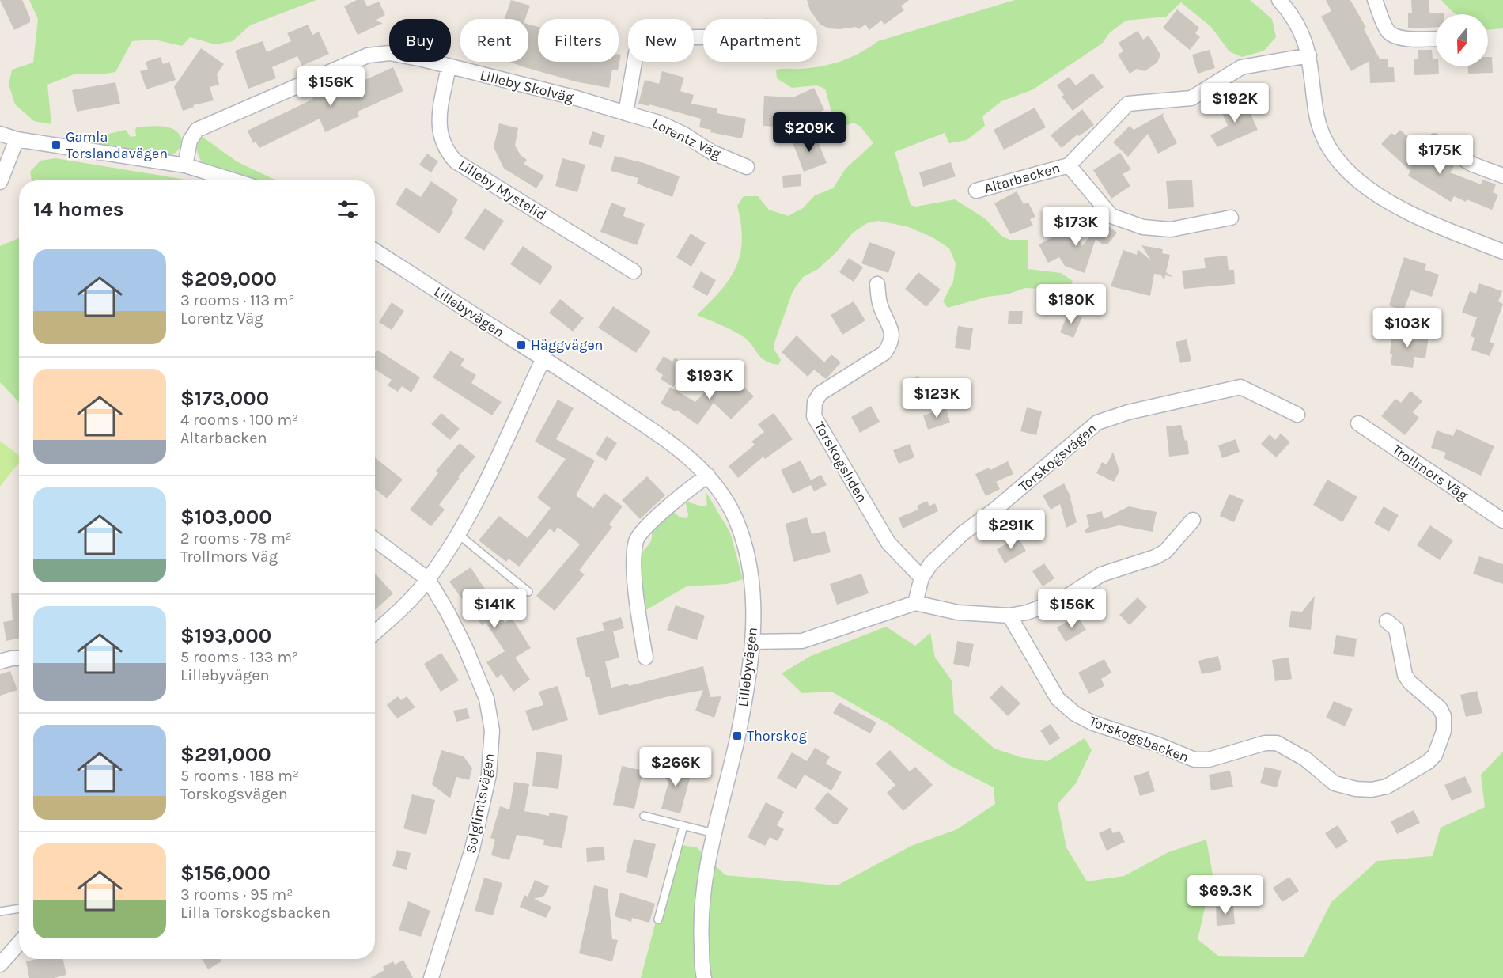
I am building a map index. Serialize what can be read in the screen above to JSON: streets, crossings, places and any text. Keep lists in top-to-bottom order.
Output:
{
  "streets": {
    "street": [
      "Lilleby Skolväg",
      "Lorentz Väg",
      "Altarbacken",
      "Lilleby Mystelid",
      "Lillebyvägen",
      "Torskogsvägen",
      "Torskogsliden",
      "Trollmors Väg",
      "Torskogsbacken",
      "Solglimtsvägen"
    ]
  },
  "crossings": [
    ["Lilleby Skolväg", "Lorentz Väg"],
    ["Lilleby Skolväg", "Lilleby Mystelid"],
    ["Torskogsvägen", "Torskogsliden"]
  ],
  "places": {
    "transit": ["Gamla Torslandavägen", "Häggvägen", "Thorskog"]
  },
  "north": "bottom",
  "page": {
    "chip": [
      "Buy",
      "Rent",
      "Filters",
      "New",
      "Apartment"
    ],
    "price": [
      "$156K",
      "$192K",
      "$209K",
      "$175K",
      "$173K",
      "$180K",
      "$103K",
      "$193K",
      "$123K",
      "$291K",
      "$141K",
      "$156K",
      "$266K",
      "$69.3K"
    ],
    "heading": "14 homes",
    "list": [
      {
        "name": "$209,000",
        "note": "3 rooms · 113 m² · Lorentz Väg"
      },
      {
        "name": "$173,000",
        "note": "4 rooms · 100 m² · Altarbacken"
      },
      {
        "name": "$103,000",
        "note": "2 rooms · 78 m² · Trollmors Väg"
      },
      {
        "name": "$193,000",
        "note": "5 rooms · 133 m² · Lillebyvägen"
      },
      {
        "name": "$291,000",
        "note": "5 rooms · 188 m² · Torskogsvägen"
      },
      {
        "name": "$156,000",
        "note": "3 rooms · 95 m² · Lilla Torskogsbacken"
      }
    ]
  }
}
